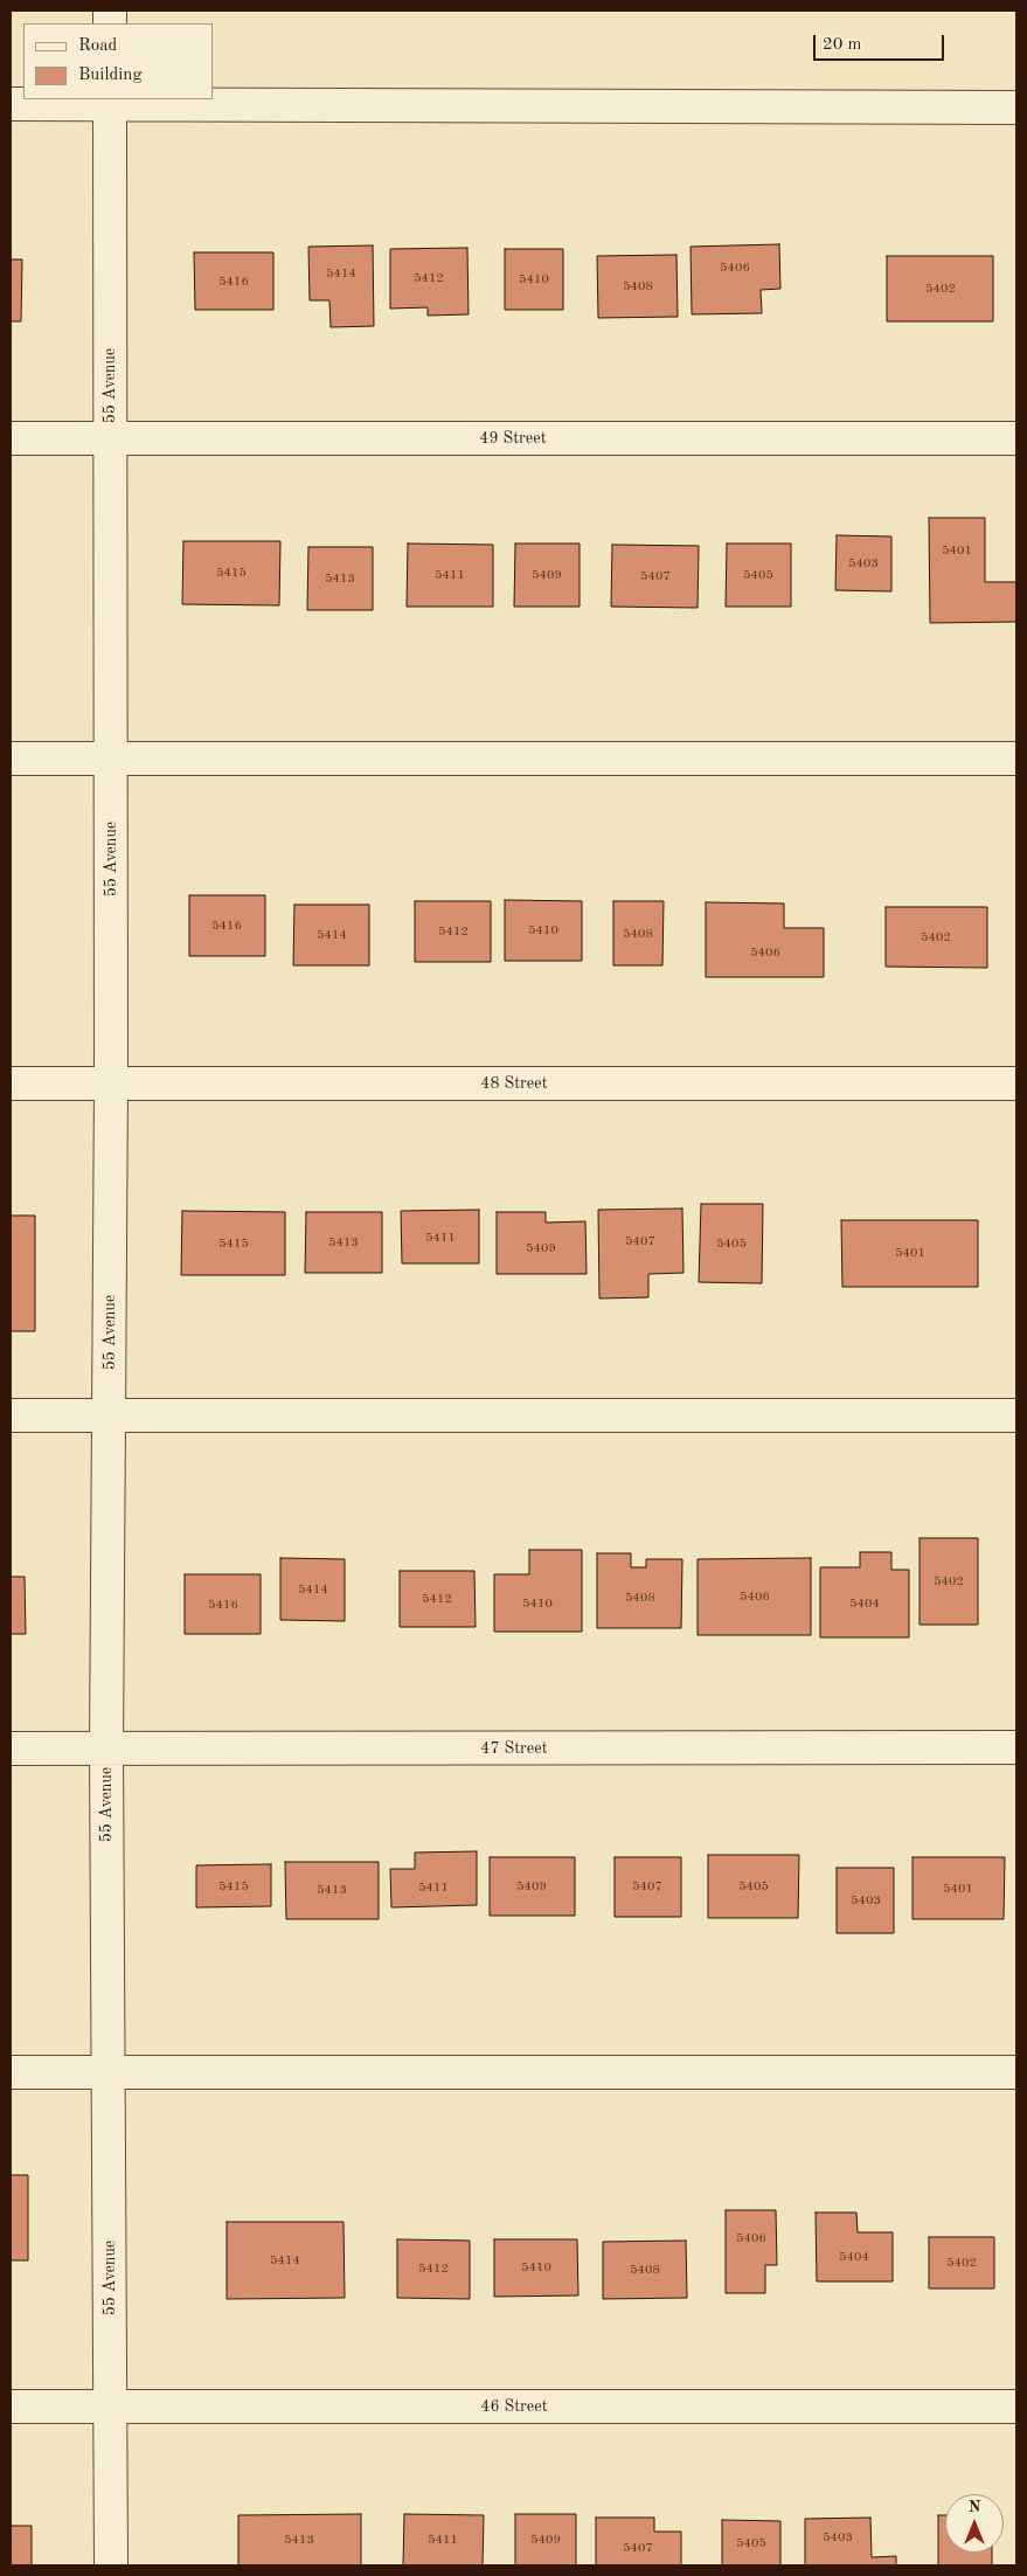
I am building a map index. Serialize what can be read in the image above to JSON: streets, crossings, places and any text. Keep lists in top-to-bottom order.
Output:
{
  "streets": {
    "street": [
      "55 Avenue",
      "49 Street",
      "48 Street",
      "47 Street",
      "46 Street"
    ]
  },
  "crossings": [
    ["55 Avenue", "49 Street"],
    ["55 Avenue", "48 Street"],
    ["55 Avenue", "47 Street"],
    ["55 Avenue", "46 Street"]
  ],
  "house_numbers": [
    "5406",
    "5414",
    "5412",
    "5410",
    "5416",
    "5408",
    "5402",
    "5401",
    "5403",
    "5415",
    "5411",
    "5409",
    "5405",
    "5407",
    "5413",
    "5416",
    "5410",
    "5412",
    "5408",
    "5414",
    "5402",
    "5406",
    "5411",
    "5407",
    "5413",
    "5415",
    "5405",
    "5409",
    "5401",
    "5402",
    "5414",
    "5406",
    "5408",
    "5412",
    "5410",
    "5404",
    "5416",
    "5415",
    "5409",
    "5407",
    "5405",
    "5411",
    "5401",
    "5413",
    "5403",
    "5406",
    "5404",
    "5414",
    "5402",
    "5410",
    "5412",
    "5408",
    "5403",
    "5413",
    "5411",
    "5409",
    "5405",
    "5407"
  ],
  "legend": ["Road", "Building"],
  "scale_bar": "20 m",
  "north": "top"
}
